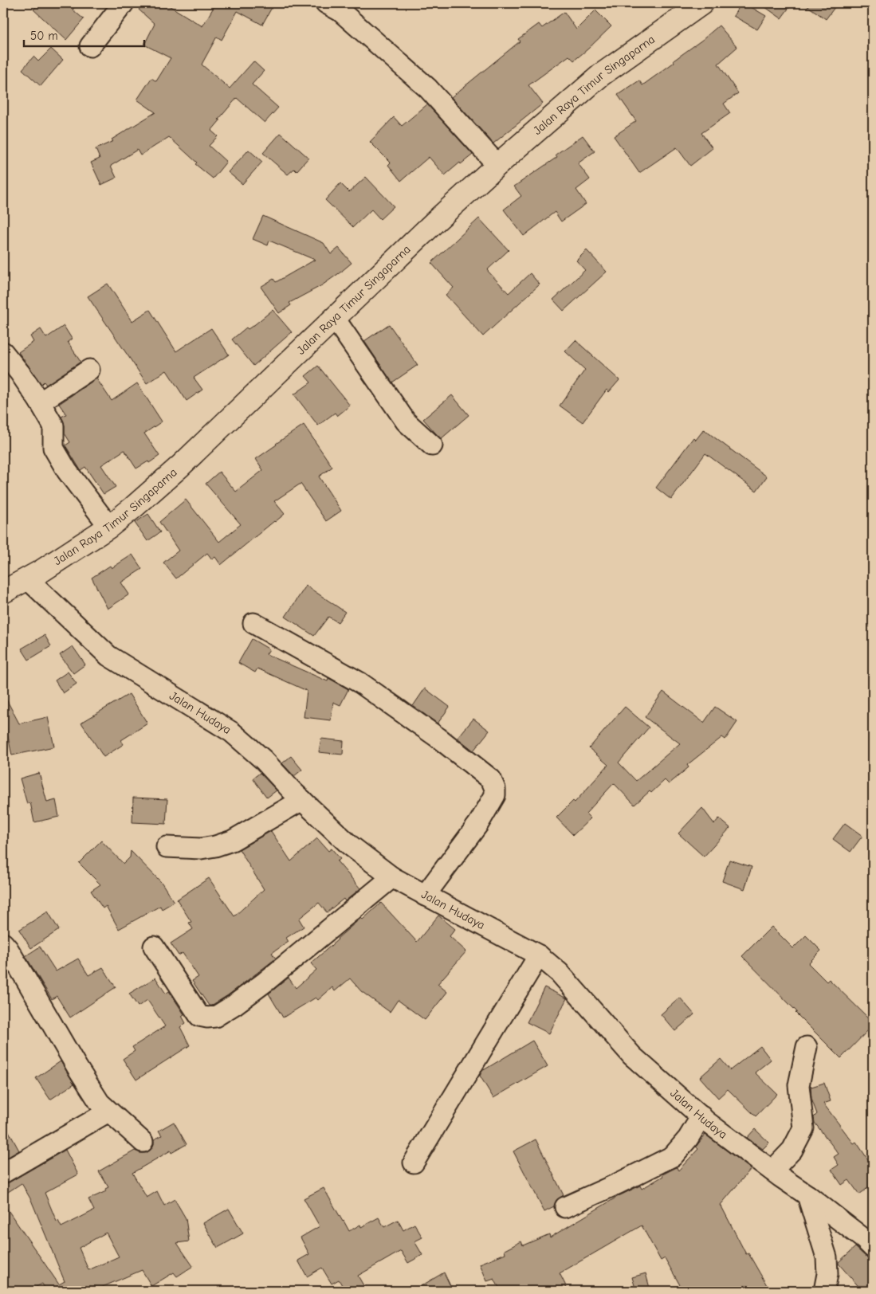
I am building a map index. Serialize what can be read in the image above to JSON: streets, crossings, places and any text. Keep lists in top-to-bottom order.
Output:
{
  "streets": {
    "main road": ["Jalan Raya Timur Singaparna"],
    "street": ["Jalan Hudaya"]
  },
  "crossings": [
    ["Jalan Raya Timur Singaparna", "Jalan Hudaya"]
  ],
  "scale_bar": "50 m"
}
